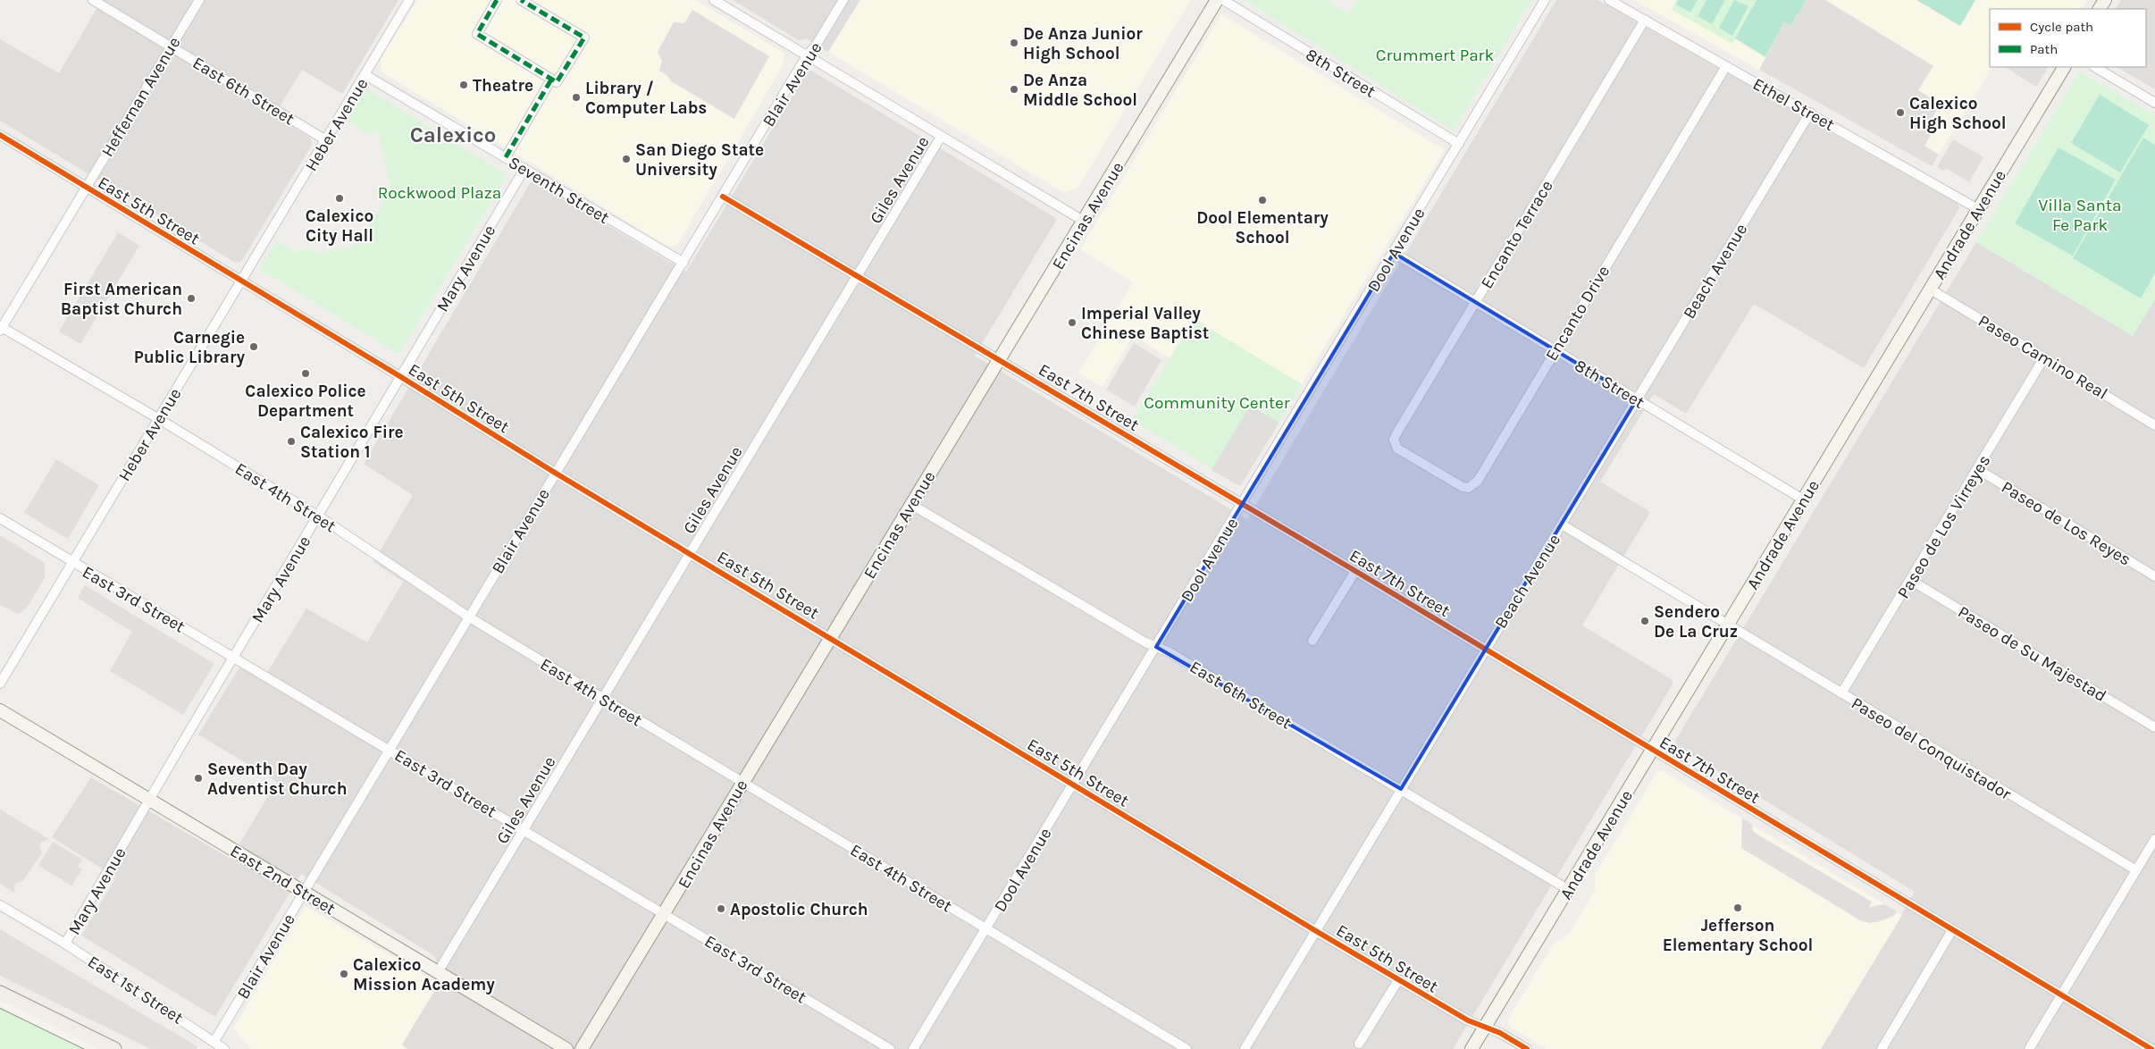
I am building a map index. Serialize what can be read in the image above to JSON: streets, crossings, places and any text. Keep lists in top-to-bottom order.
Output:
{
  "streets": {
    "street": [
      "8th Street",
      "Blair Avenue",
      "East 6th Street",
      "Heffernan Avenue",
      "Ethel Street",
      "Heber Avenue",
      "Giles Avenue",
      "Seventh Street",
      "East 5th Street",
      "Encinas Avenue",
      "Andrade Avenue",
      "Encanto Terrace",
      "Dool Avenue",
      "Mary Avenue",
      "Beach Avenue",
      "Encanto Drive",
      "Paseo Camino Real",
      "East 7th Street",
      "East 4th Street",
      "Paseo de Los Reyes",
      "Paseo de Los Virreyes",
      "East 3rd Street",
      "Paseo de Su Majestad",
      "Paseo del Conquistador",
      "East 2nd Street",
      "East 1st Street"
    ]
  },
  "crossings": [
    ["8th Street", "Andrade Avenue"],
    ["8th Street", "Encanto Terrace"],
    ["8th Street", "Dool Avenue"],
    ["8th Street", "Beach Avenue"],
    ["8th Street", "Encanto Drive"],
    ["Blair Avenue", "Seventh Street"],
    ["Blair Avenue", "East 5th Street"],
    ["Blair Avenue", "East 7th Street"],
    ["Blair Avenue", "East 4th Street"],
    ["Blair Avenue", "East 3rd Street"],
    ["Blair Avenue", "East 2nd Street"],
    ["Blair Avenue", "East 1st Street"],
    ["East 6th Street", "Heffernan Avenue"],
    ["East 6th Street", "Heber Avenue"],
    ["East 6th Street", "Encinas Avenue"],
    ["East 6th Street", "Andrade Avenue"],
    ["East 6th Street", "Dool Avenue"],
    ["East 6th Street", "Beach Avenue"],
    ["Heffernan Avenue", "East 5th Street"],
    ["Heffernan Avenue", "East 4th Street"],
    ["Ethel Street", "Andrade Avenue"],
    ["Ethel Street", "Encanto Terrace"],
    ["Ethel Street", "Beach Avenue"],
    ["Ethel Street", "Encanto Drive"],
    ["Heber Avenue", "Seventh Street"],
    ["Heber Avenue", "East 5th Street"],
    ["Heber Avenue", "East 4th Street"],
    ["Heber Avenue", "East 3rd Street"],
    ["Giles Avenue", "East 5th Street"],
    ["Giles Avenue", "East 7th Street"],
    ["Giles Avenue", "East 4th Street"],
    ["Giles Avenue", "East 3rd Street"],
    ["Giles Avenue", "East 2nd Street"],
    ["Seventh Street", "Mary Avenue"],
    ["East 5th Street", "Encinas Avenue"],
    ["East 5th Street", "Andrade Avenue"],
    ["East 5th Street", "Dool Avenue"],
    ["East 5th Street", "Mary Avenue"],
    ["East 5th Street", "Beach Avenue"],
    ["Encinas Avenue", "East 7th Street"],
    ["Encinas Avenue", "East 4th Street"],
    ["Encinas Avenue", "East 3rd Street"],
    ["Andrade Avenue", "Paseo Camino Real"],
    ["Andrade Avenue", "East 7th Street"],
    ["Andrade Avenue", "Paseo del Conquistador"],
    ["Encanto Terrace", "Encanto Drive"],
    ["Dool Avenue", "East 7th Street"],
    ["Dool Avenue", "East 4th Street"],
    ["Mary Avenue", "East 4th Street"],
    ["Mary Avenue", "East 3rd Street"],
    ["Mary Avenue", "East 2nd Street"],
    ["Mary Avenue", "East 1st Street"],
    ["Beach Avenue", "East 7th Street"],
    ["Beach Avenue", "Paseo del Conquistador"],
    ["Paseo Camino Real", "Paseo de Los Virreyes"],
    ["Paseo de Los Reyes", "Paseo de Los Virreyes"],
    ["Paseo de Los Virreyes", "Paseo de Su Majestad"],
    ["Paseo de Los Virreyes", "Paseo del Conquistador"]
  ],
  "districts": ["Calexico"],
  "parks": [
    "Crummert Park",
    "Rockwood Plaza",
    "Villa Santa Fe Park",
    "Community Center"
  ],
  "places": [
    "De Anza Junior High School",
    "Theatre",
    "De Anza Middle School",
    "Library / Computer Labs",
    "Calexico High School",
    "San Diego State University",
    "Calexico City Hall",
    "Dool Elementary School",
    "First American Baptist Church",
    "Imperial Valley Chinese Baptist",
    "Carnegie Public Library",
    "Calexico Police Department",
    "Calexico Fire Station 1",
    "Sendero De La Cruz",
    "Seventh Day Adventist Church",
    "Jefferson Elementary School",
    "Apostolic Church",
    "Calexico Mission Academy"
  ],
  "legend": ["Cycle path", "Path"]
}
